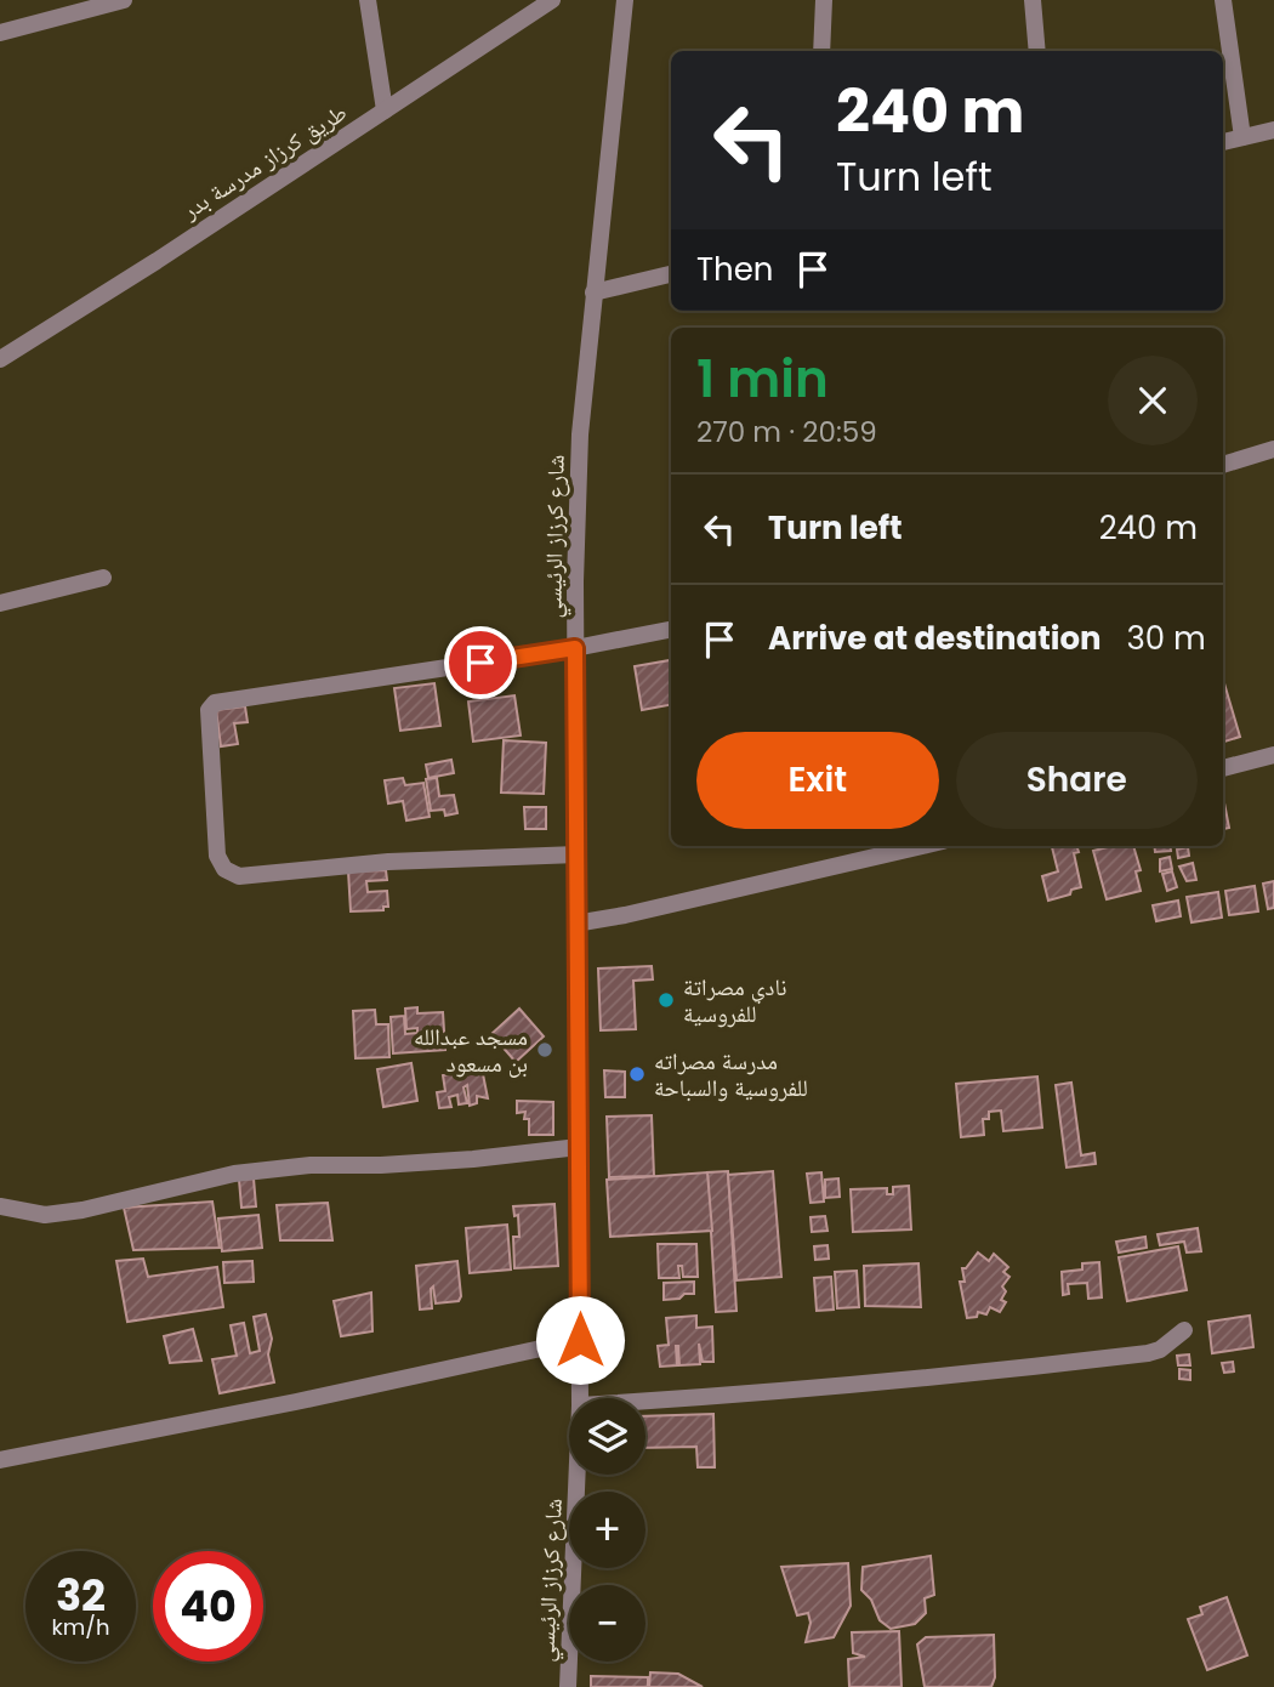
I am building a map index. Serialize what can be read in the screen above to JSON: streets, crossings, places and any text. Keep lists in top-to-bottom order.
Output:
{
  "streets": {
    "street": ["طريق كرزاز مدرسة بدر", "شارع كرزاز الرئيسي"]
  },
  "places": ["نادي مصراتة للفروسية", "مسجد عبدالله بن مسعود", "مدرسة مصراته للفروسية والسباحة"],
  "page": {
    "turn": ["240 m", "Turn left"],
    "then": "Then",
    "heading": ["1 min", "270 m · 20:59"],
    "list": [
      {
        "name": "Turn left",
        "value": "240 m"
      },
      {
        "name": "Arrive at destination",
        "value": "30 m"
      }
    ],
    "buttons": ["Exit", "Share"],
    "map_buttons": ["+", "−"],
    "speed": "32 km/h",
    "limit": "40"
  }
}
